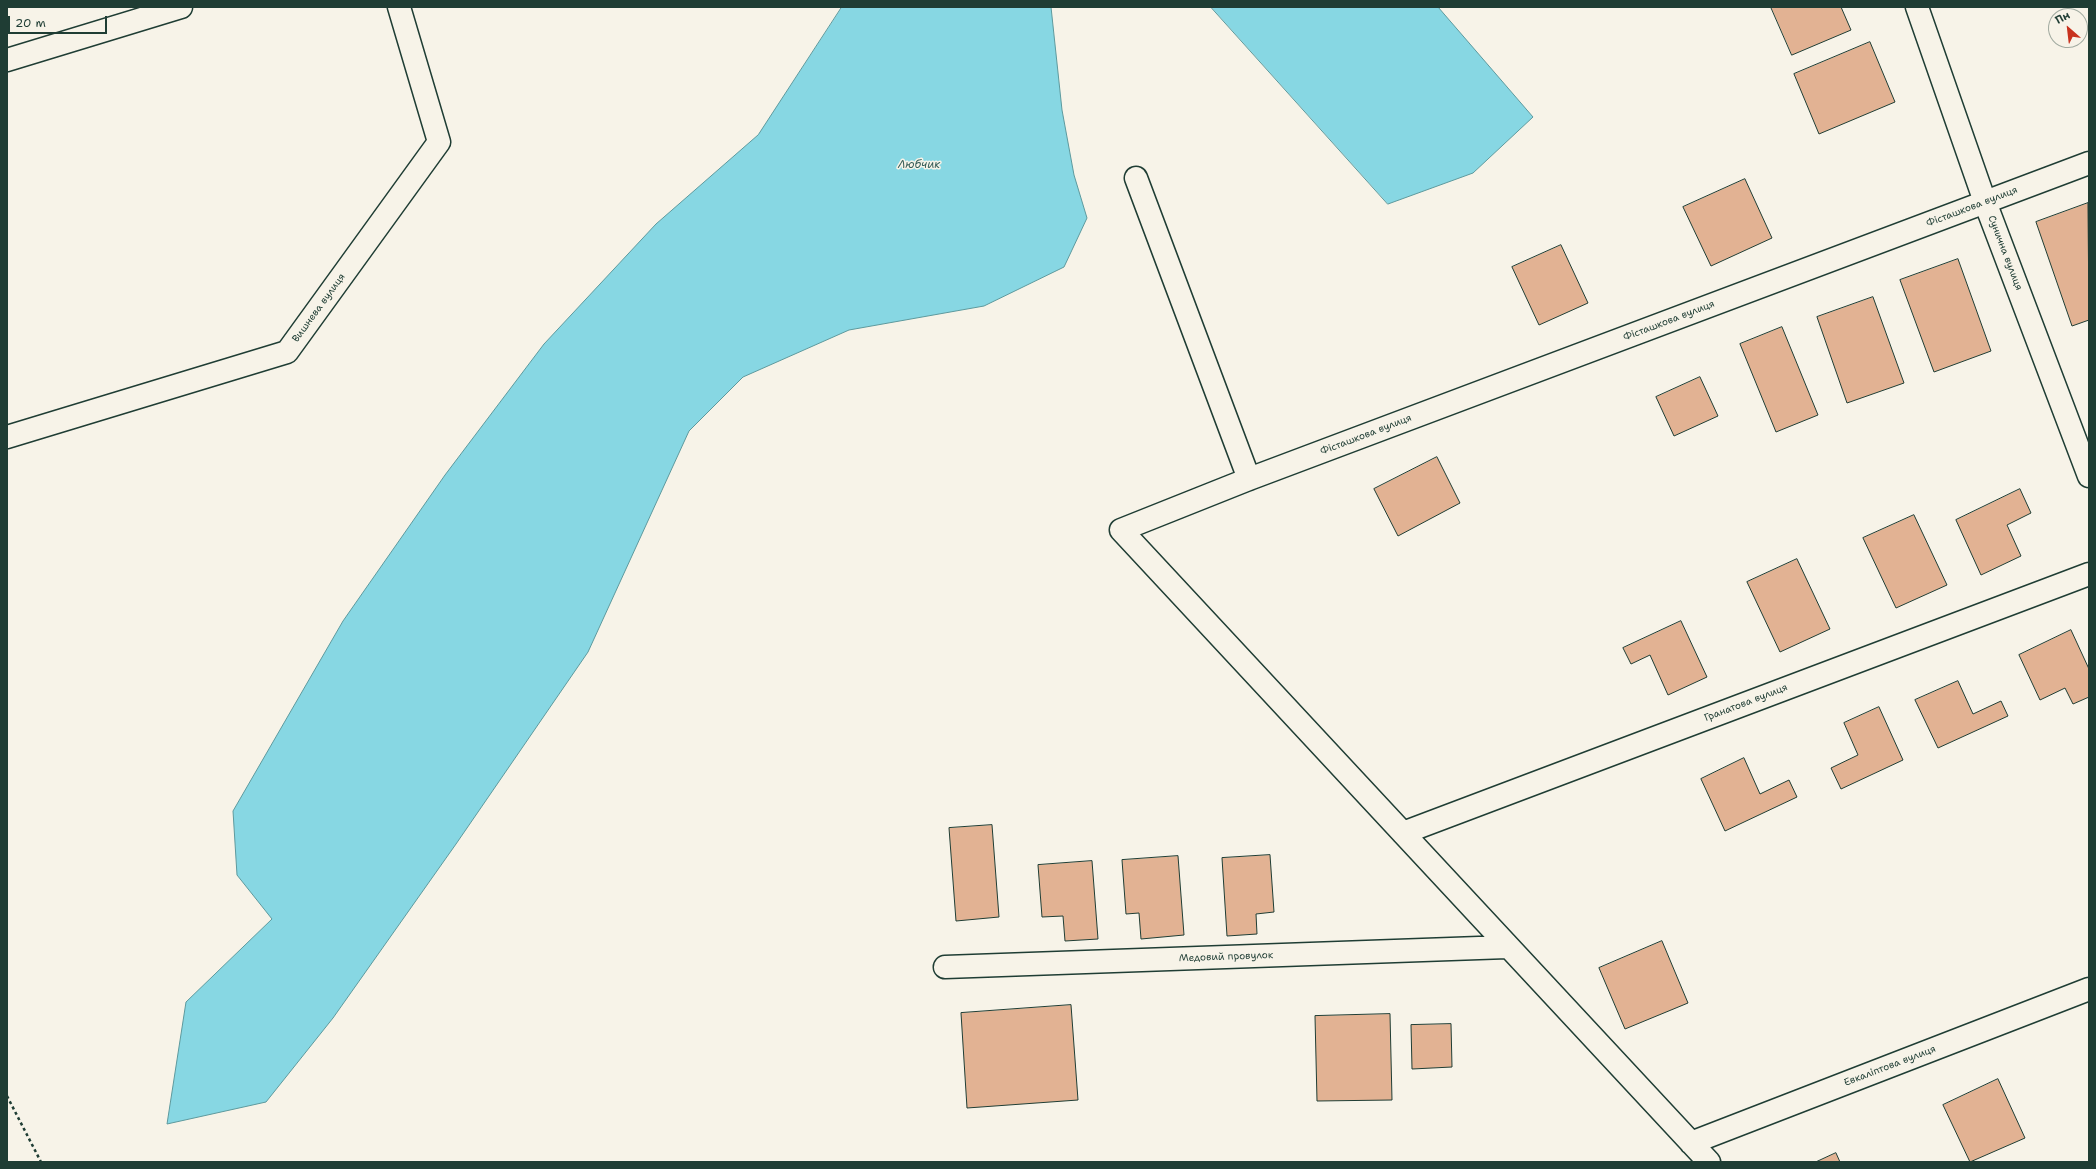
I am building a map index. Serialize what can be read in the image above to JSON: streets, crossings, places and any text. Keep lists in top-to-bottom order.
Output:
{
  "streets": {
    "street": [
      "Фісташкова вулиця",
      "Сунична вулиця",
      "Вишнева вулиця",
      "Гранатова вулиця",
      "Медовий провулок",
      "Евкаліптова вулиця"
    ]
  },
  "crossings": [
    ["Фісташкова вулиця", "Сунична вулиця"],
    ["Фісташкова вулиця", "Гранатова вулиця"]
  ],
  "water": ["Любчик"],
  "scale_bar": "20 m",
  "north": "top left"
}
